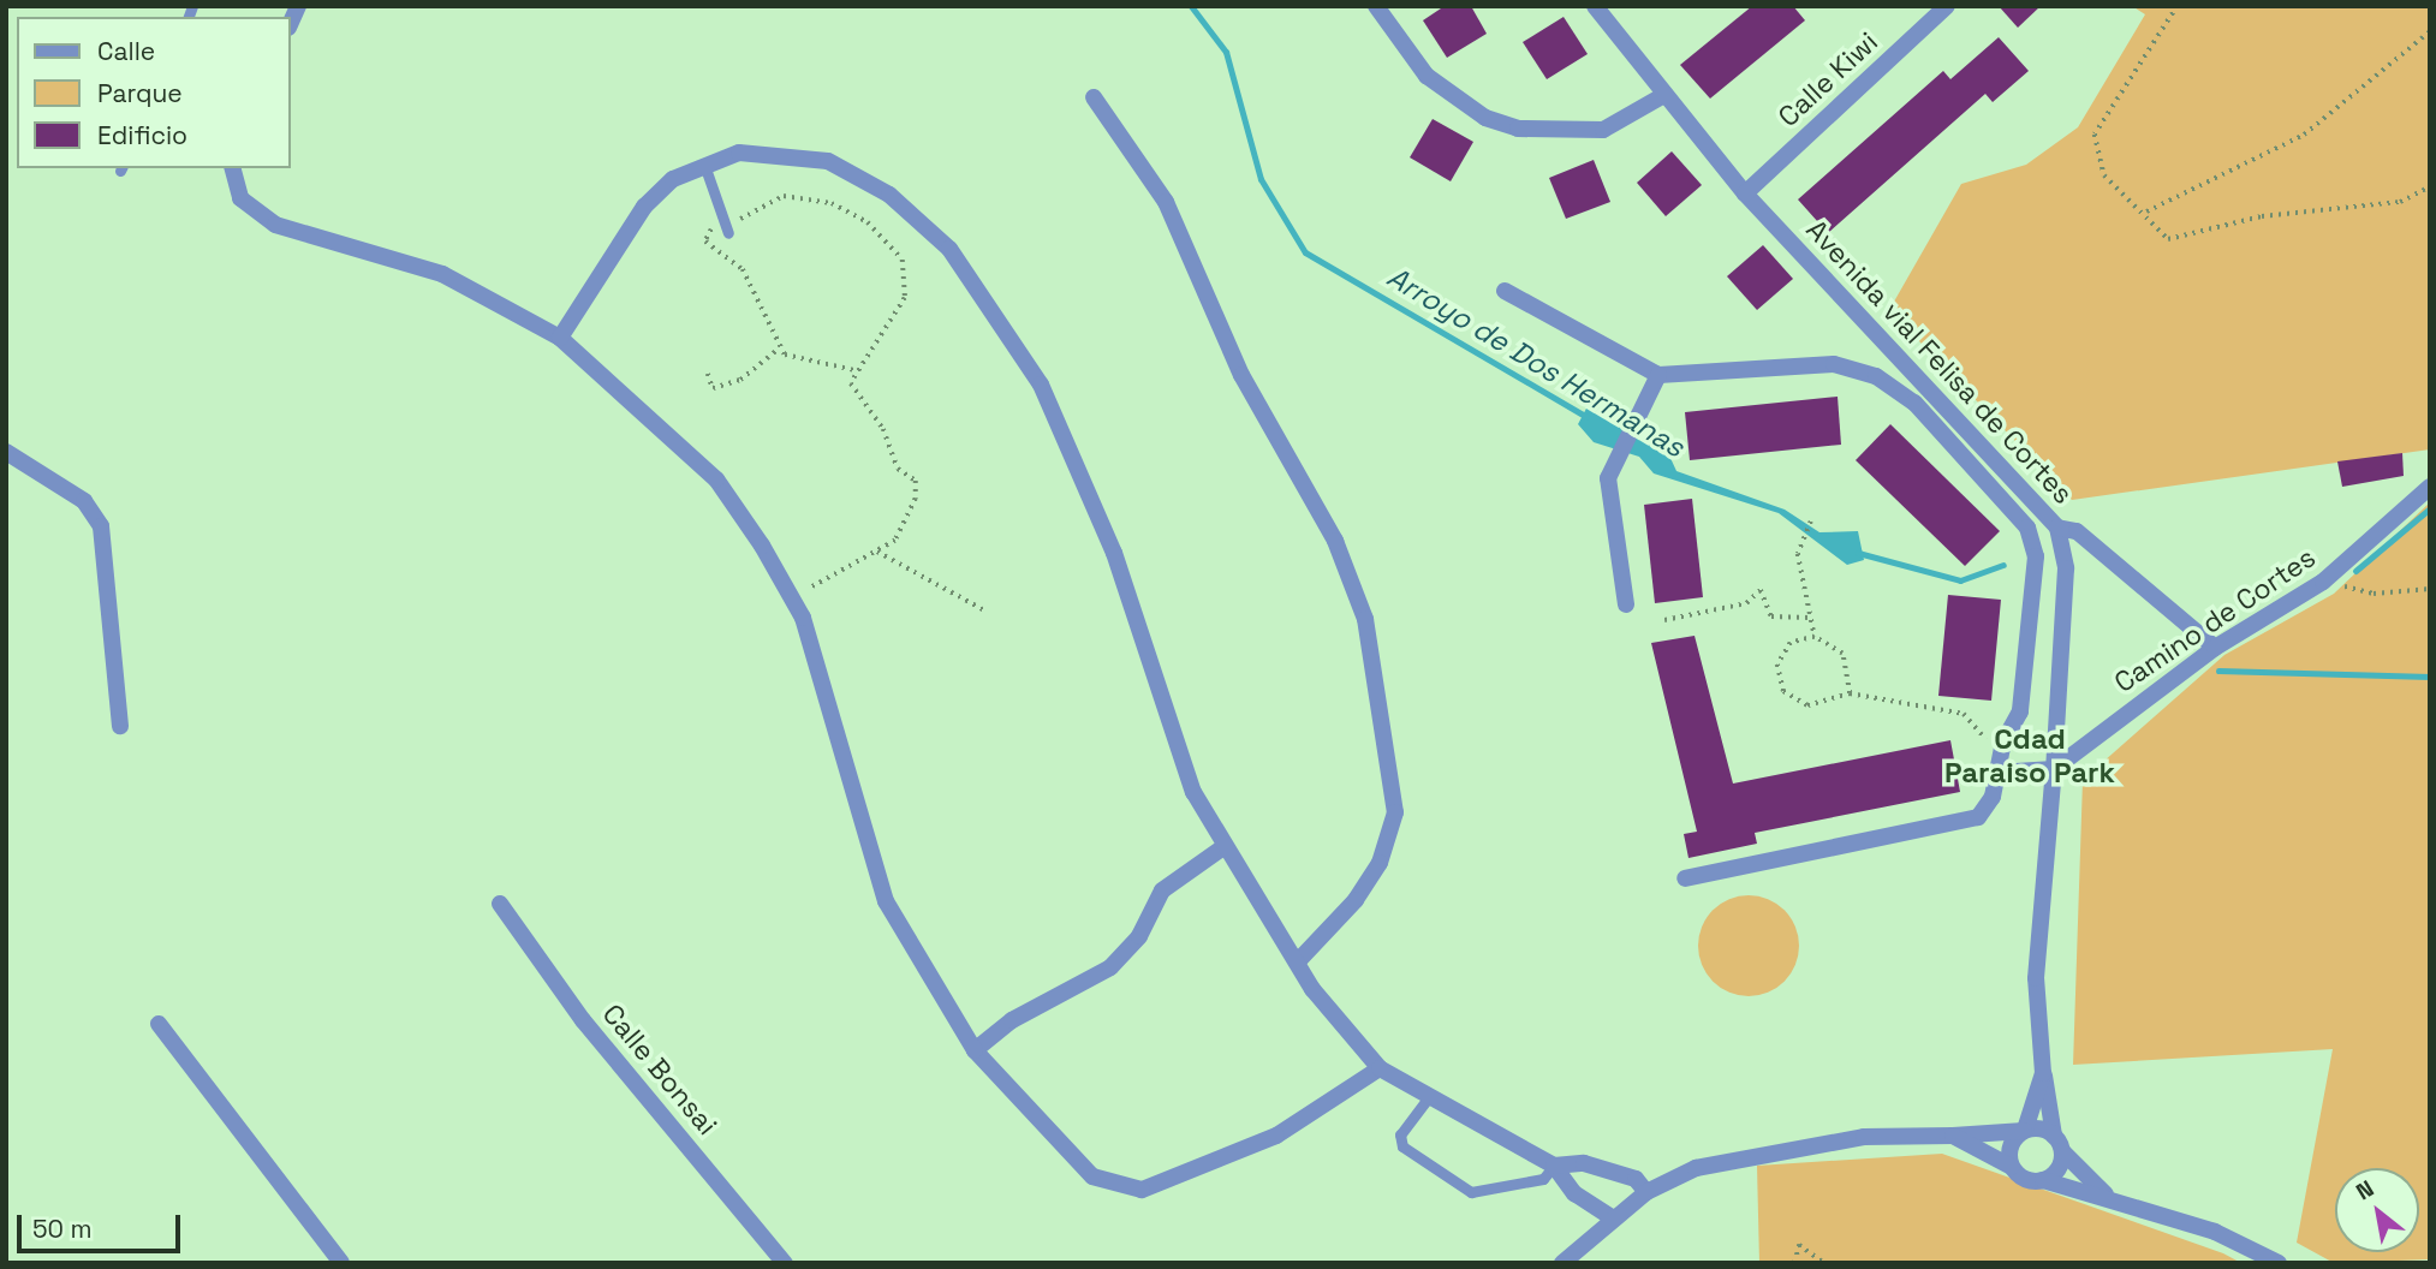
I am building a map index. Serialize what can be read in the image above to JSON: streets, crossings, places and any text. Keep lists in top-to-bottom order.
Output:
{
  "streets": {
    "street": [
      "Calle Kiwi",
      "Avenida vial Felisa de Cortes",
      "Camino de Cortes",
      "Calle Bonsai"
    ]
  },
  "crossings": [
    ["Calle Kiwi", "Avenida vial Felisa de Cortes"],
    ["Avenida vial Felisa de Cortes", "Camino de Cortes"]
  ],
  "districts": ["Cdad Paraiso Park"],
  "water": ["Arroyo de Dos Hermanas"],
  "legend": ["Calle", "Parque", "Edificio"],
  "scale_bar": "50 m",
  "north": "top left"
}
